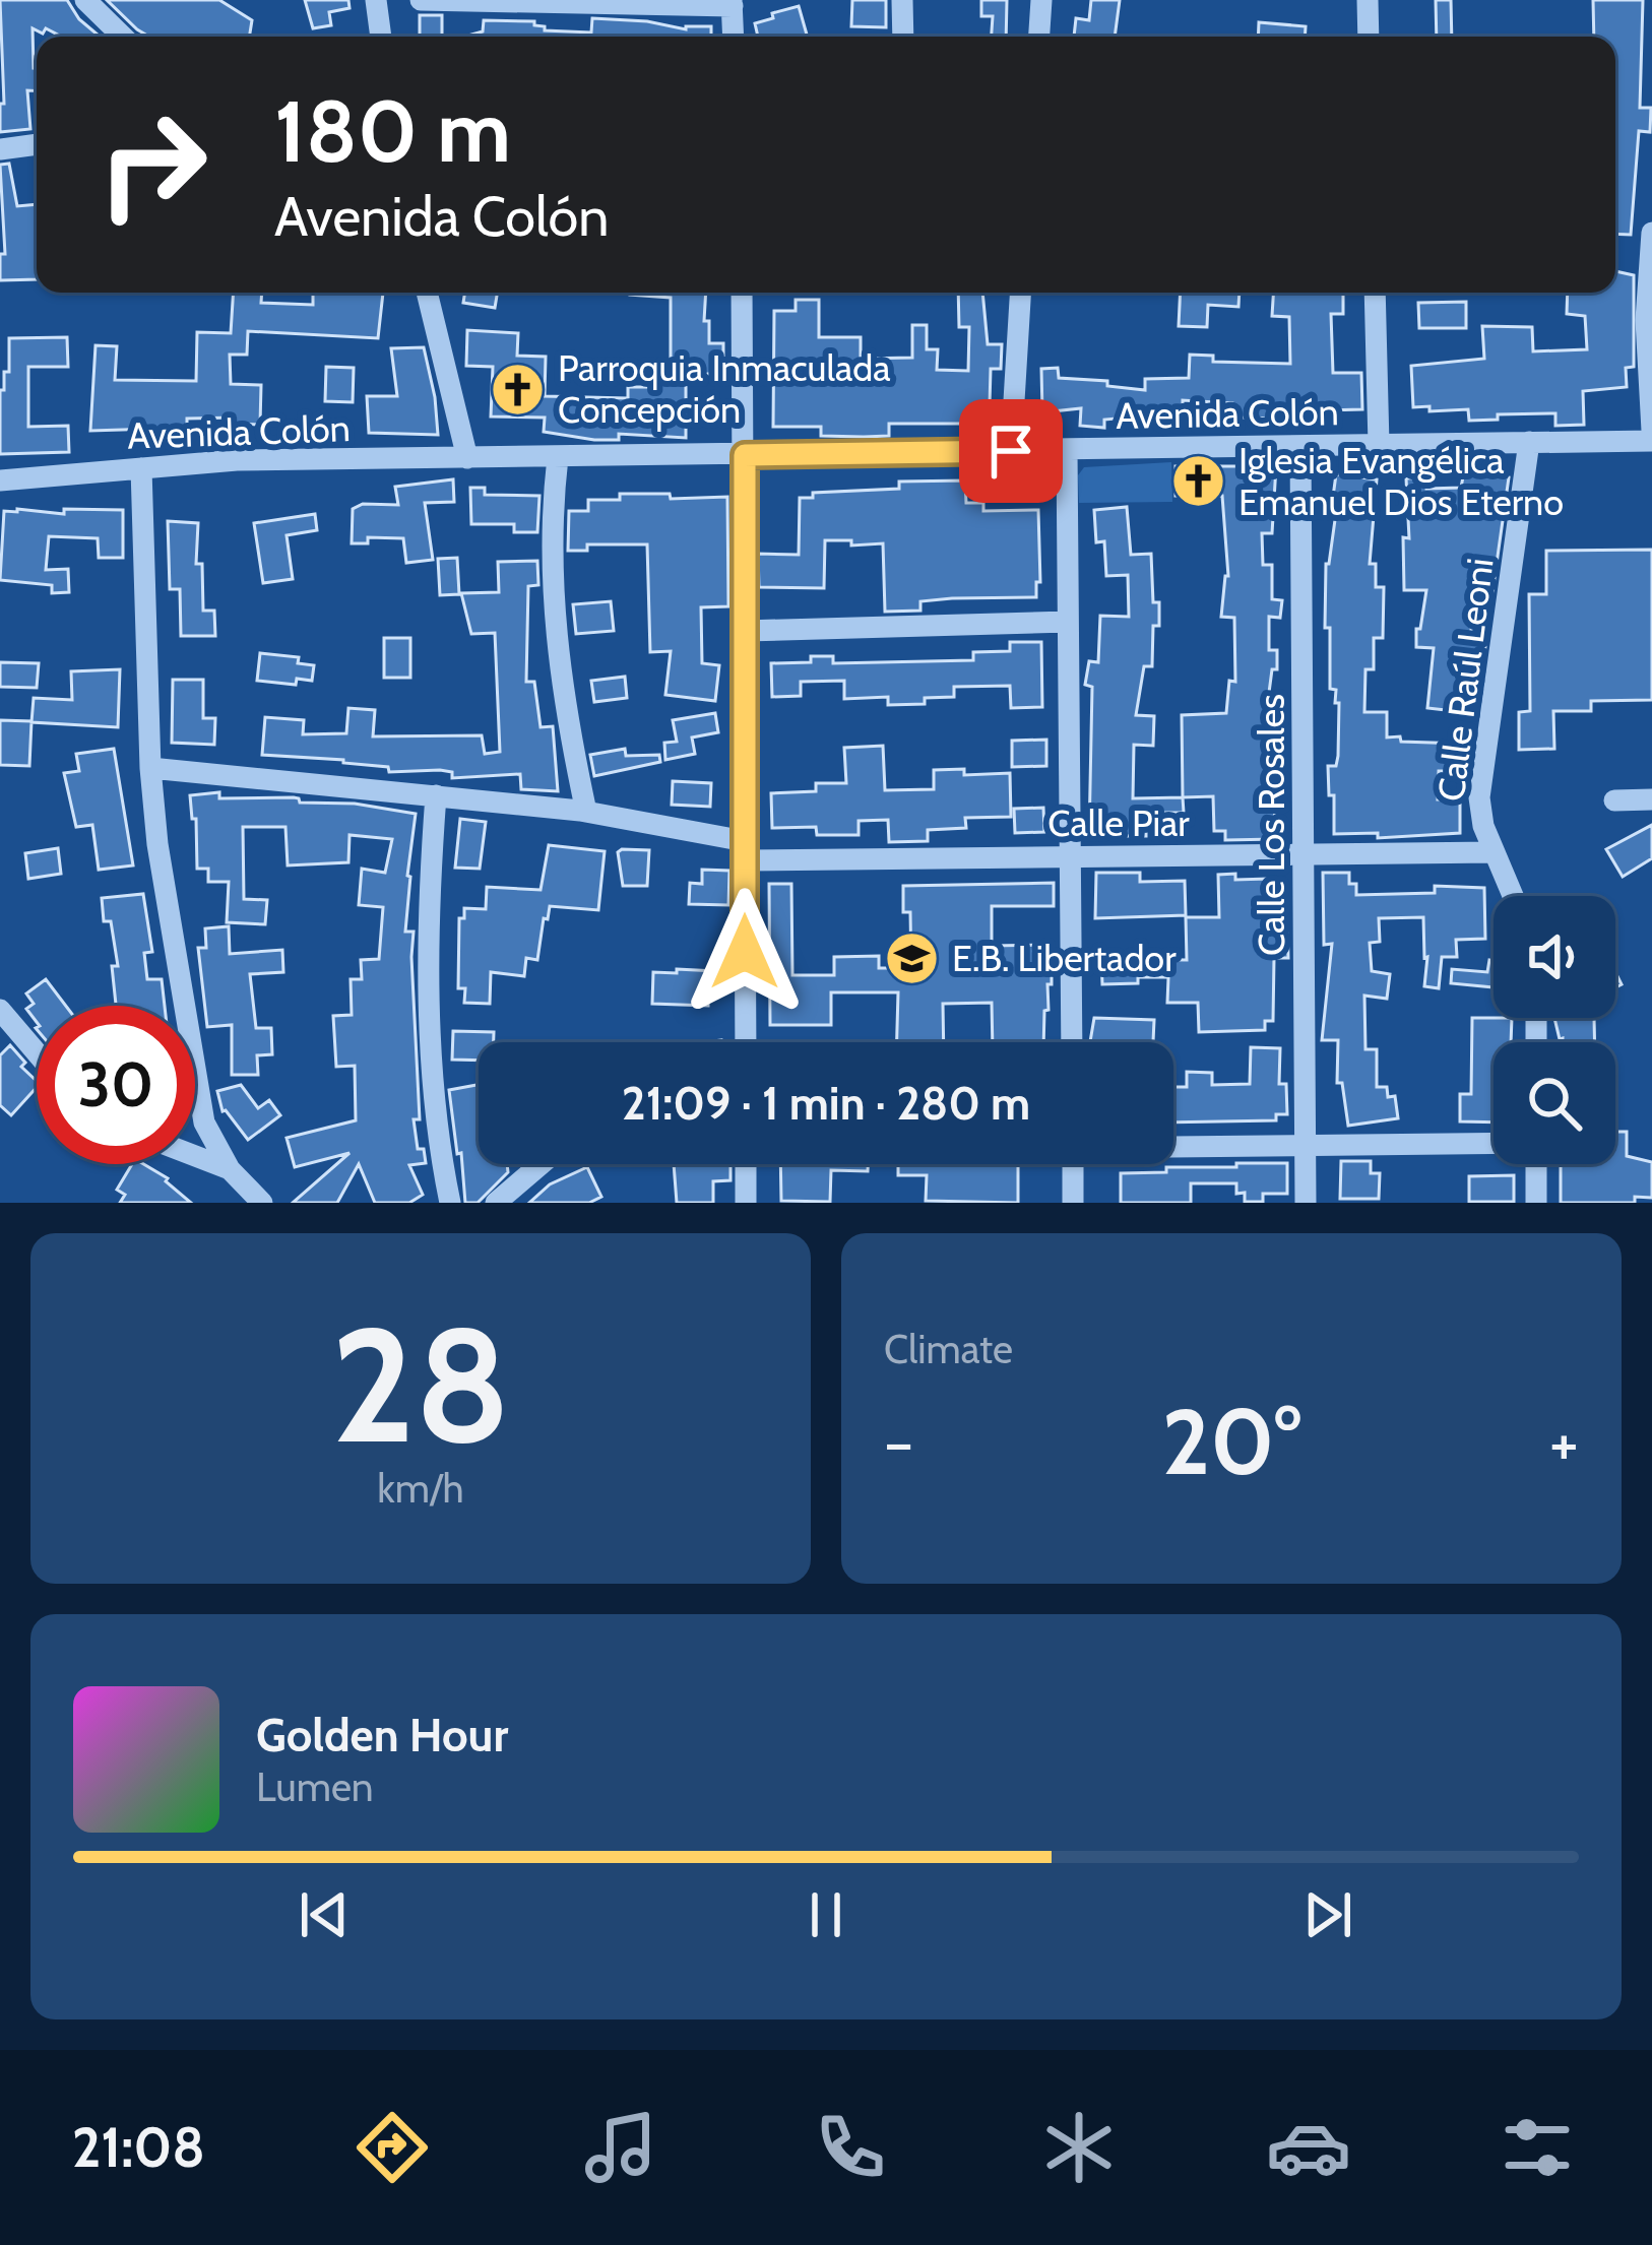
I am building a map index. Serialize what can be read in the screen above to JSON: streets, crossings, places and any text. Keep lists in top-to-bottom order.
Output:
{
  "streets": {
    "street": [
      "Avenida Colón",
      "Calle Raúl Leoni",
      "Calle Piar",
      "Calle Los Rosales"
    ]
  },
  "crossings": [
    ["Avenida Colón", "Calle Raúl Leoni"],
    ["Avenida Colón", "Calle Los Rosales"],
    ["Calle Raúl Leoni", "Calle Piar"],
    ["Calle Piar", "Calle Los Rosales"]
  ],
  "places": {
    "church": ["Parroquia Inmaculada Concepción", "Iglesia Evangélica Emanuel Dios Eterno"],
    "school or university": ["E.B. Libertador"]
  },
  "page": {
    "turn": ["180 m", "Avenida Colón"],
    "limit": "30",
    "trip": "21:09 · 1 min · 280 m",
    "tile": [
      ["28", "km/h"],
      "Climate"
    ],
    "heat": ["−", "20°", "+"],
    "song": ["Golden Hour", "Lumen"],
    "tabs": "21:08"
  }
}
